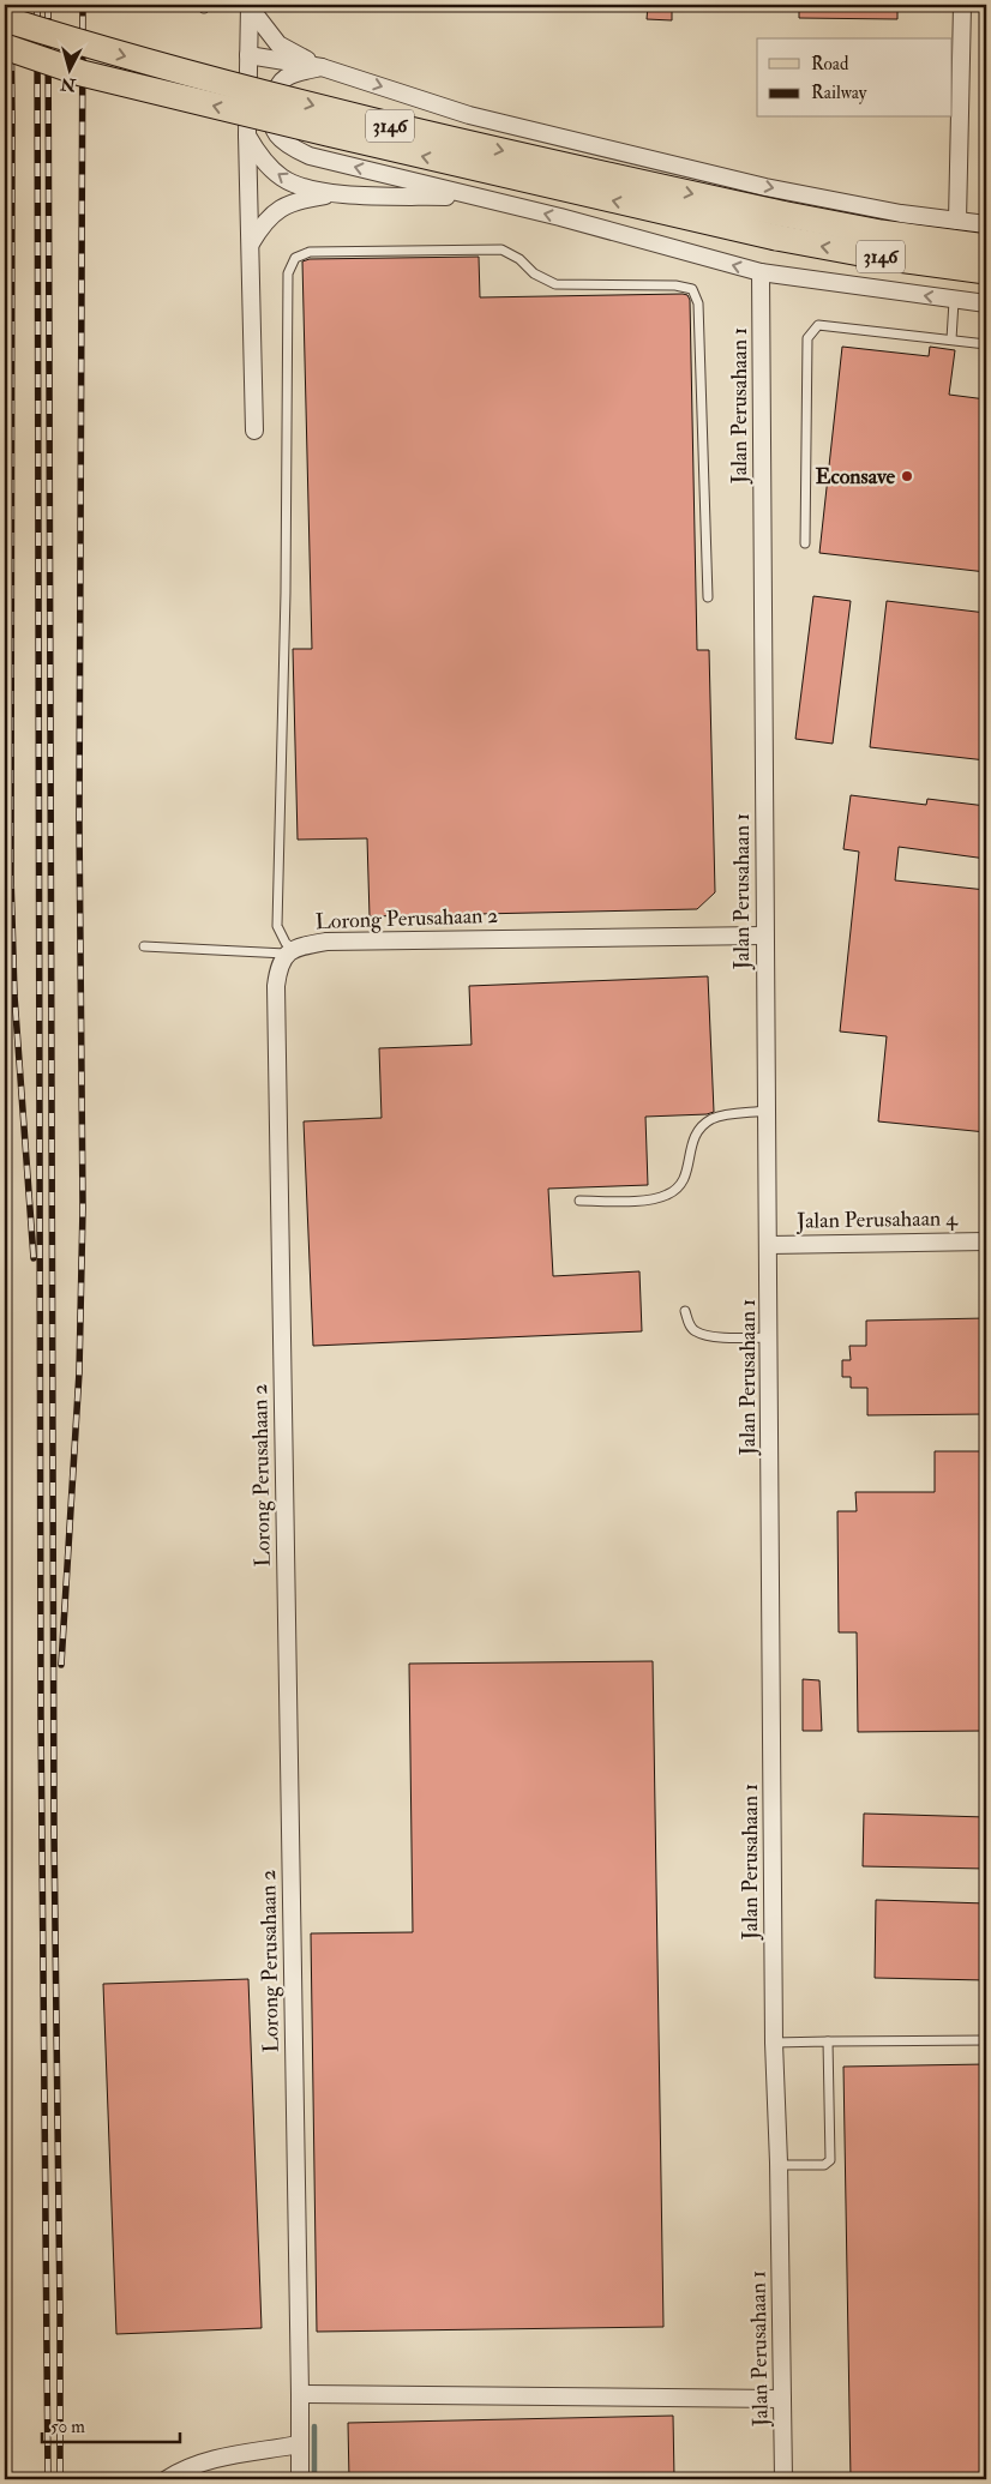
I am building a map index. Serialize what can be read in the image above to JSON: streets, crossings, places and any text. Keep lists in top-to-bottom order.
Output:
{
  "streets": {
    "main road": ["3146"],
    "street": ["Jalan Perusahaan 1", "Lorong Perusahaan 2", "Jalan Perusahaan 4"]
  },
  "crossings": [
    ["Jalan Perusahaan 1", "Lorong Perusahaan 2"],
    ["Jalan Perusahaan 1", "Jalan Perusahaan 4"]
  ],
  "places": ["Econsave"],
  "legend": ["Road", "Railway"],
  "scale_bar": "50 m",
  "north": "bottom"
}
